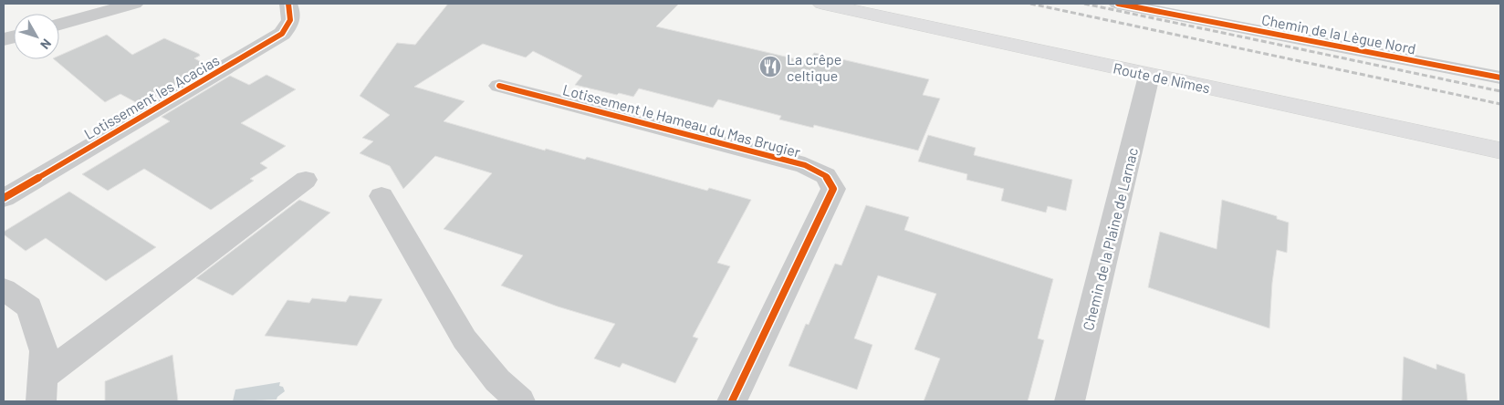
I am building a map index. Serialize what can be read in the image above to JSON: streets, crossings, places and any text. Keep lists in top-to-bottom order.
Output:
{
  "streets": {
    "main road": ["Route de Nîmes"],
    "street": [
      "Chemin de la Lègue Nord",
      "Lotissement les Acacias",
      "Lotissement le Hameau du Mas Brugier",
      "Chemin de la Plaine de Larnac"
    ]
  },
  "crossings": [
    ["Route de Nîmes", "Chemin de la Plaine de Larnac"]
  ],
  "places": {
    "restaurant": ["La crêpe celtique"]
  },
  "north": "bottom right"
}
